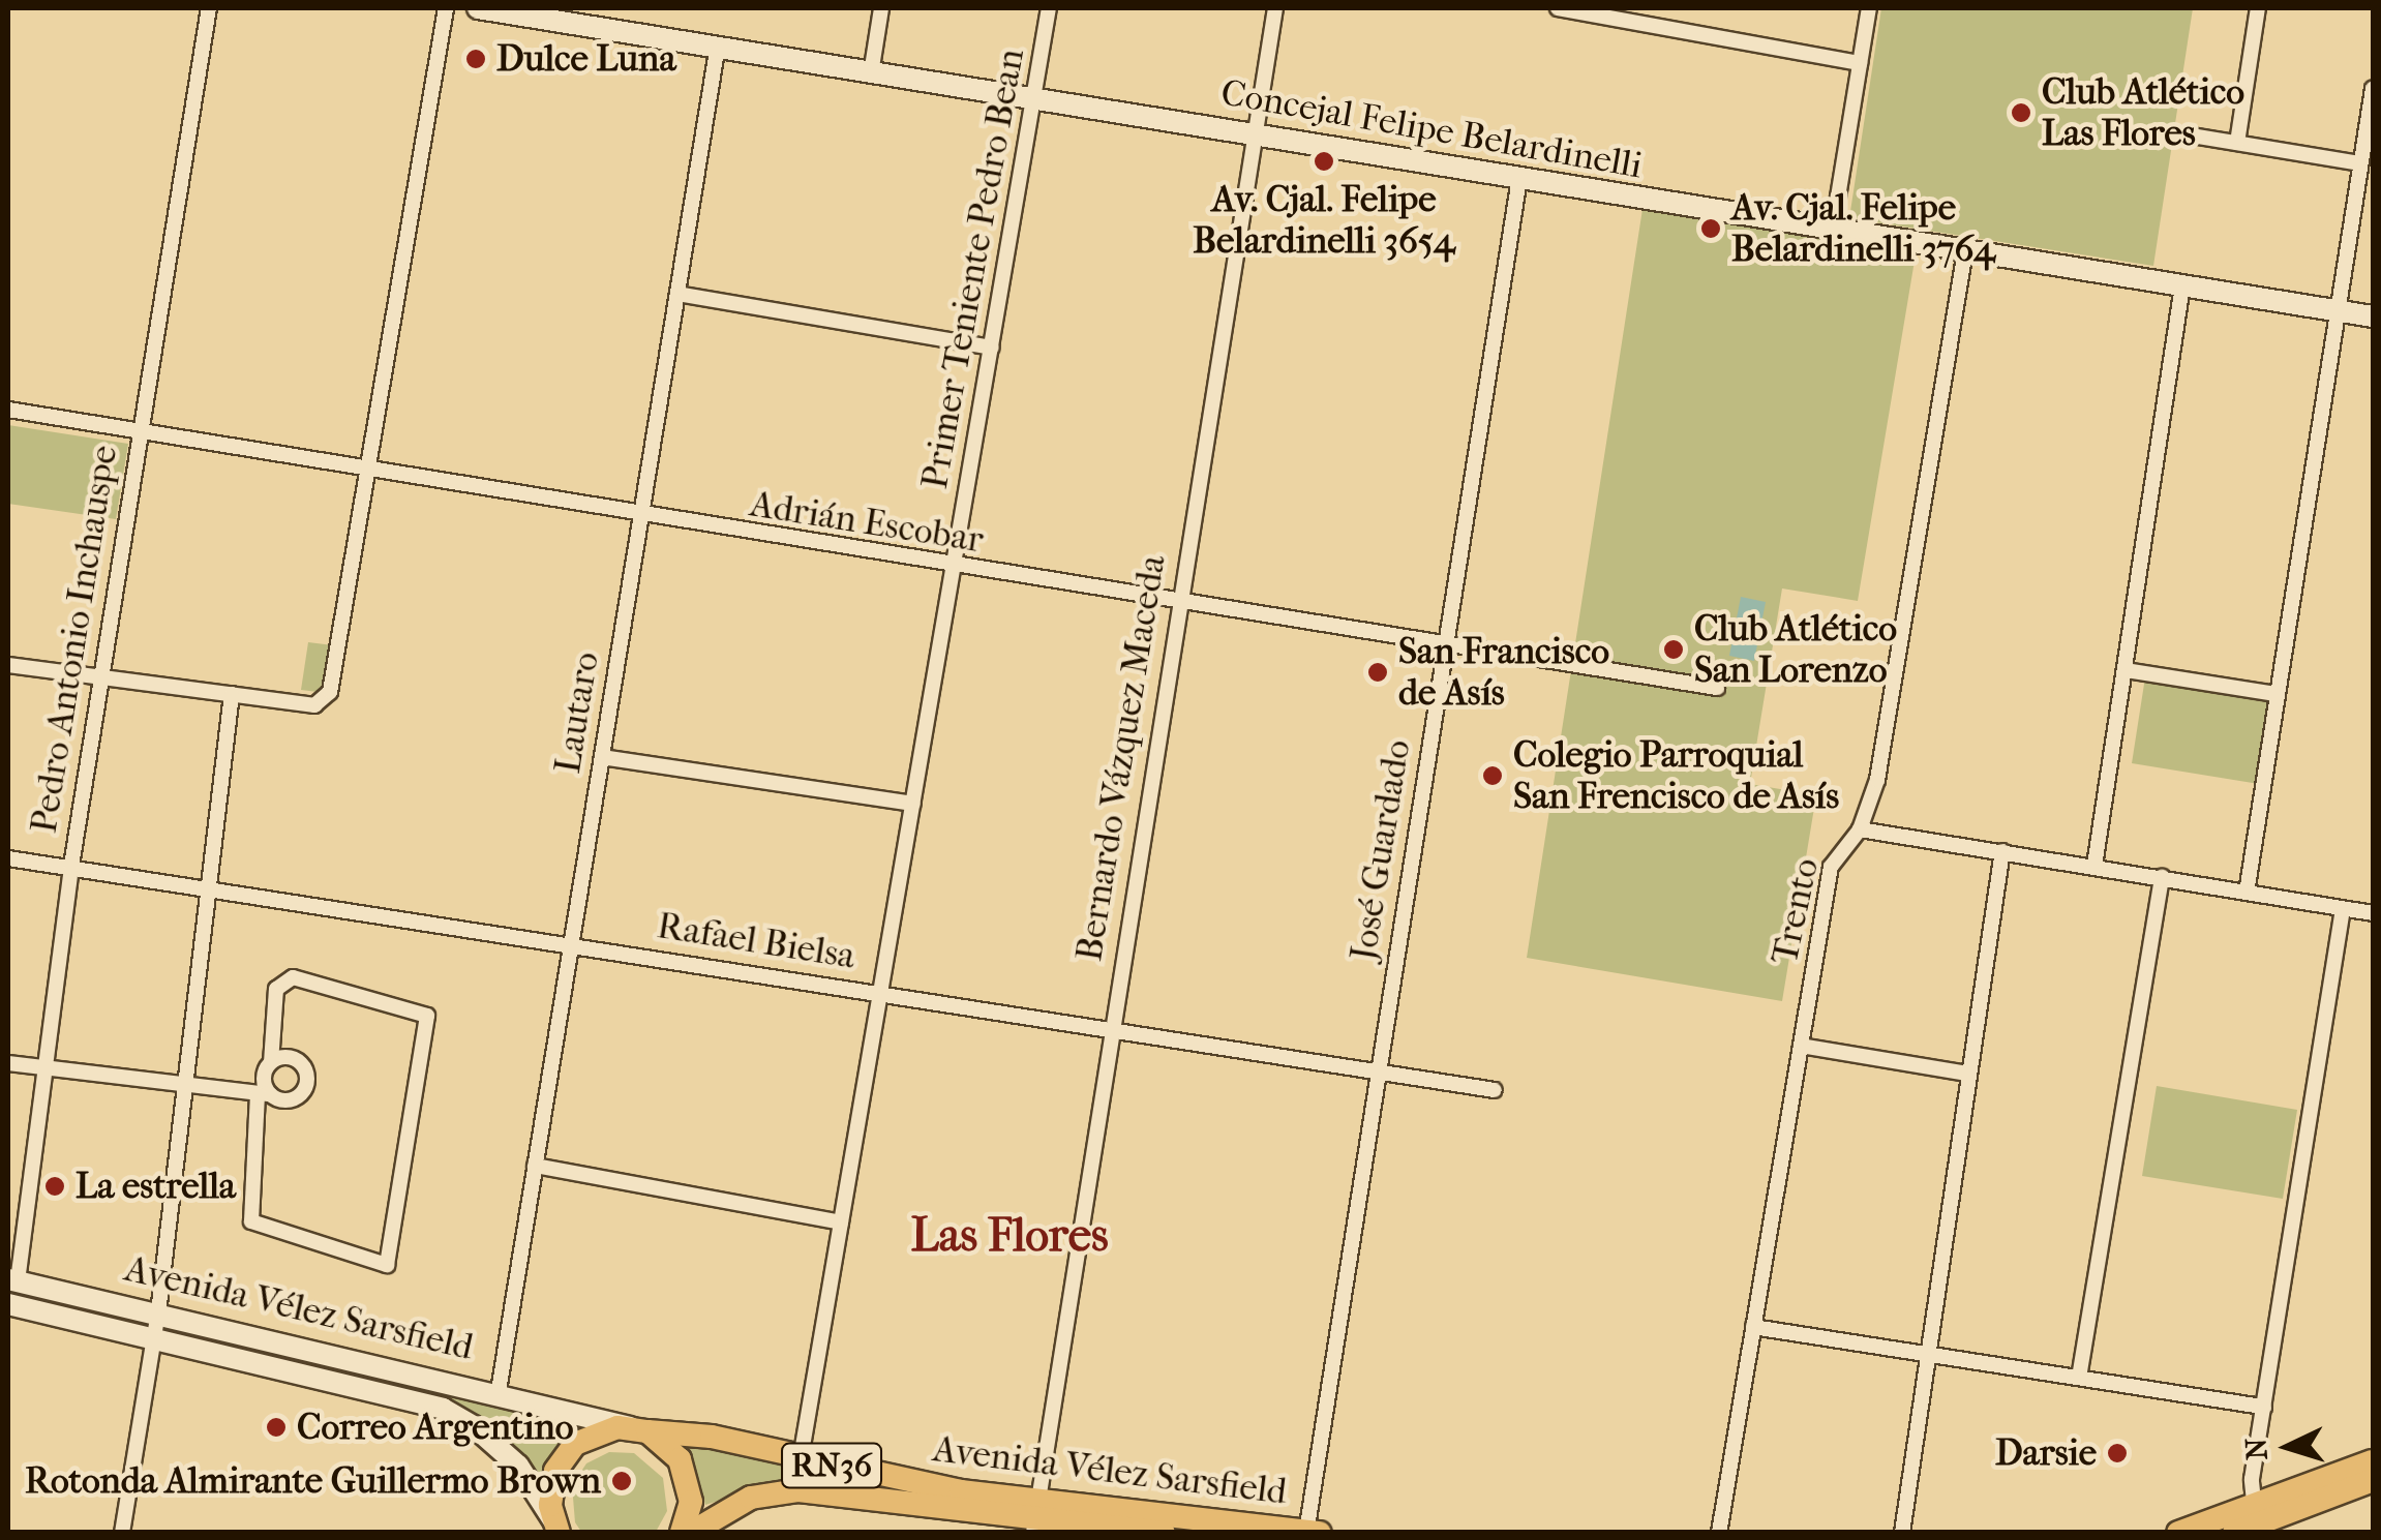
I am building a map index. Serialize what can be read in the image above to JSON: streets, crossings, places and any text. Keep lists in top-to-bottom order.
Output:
{
  "streets": {
    "main road": ["Concejal Felipe Belardinelli", "Avenida Vélez Sarsfield", "RN36"],
    "street": [
      "Primer Teniente Pedro Bean",
      "Adrián Escobar",
      "Pedro Antonio Inchauspe",
      "Lautaro",
      "Bernardo Vázquez Maceda",
      "José Guardado",
      "Trento",
      "Rafael Bielsa"
    ]
  },
  "crossings": [
    ["Concejal Felipe Belardinelli", "Primer Teniente Pedro Bean"],
    ["Concejal Felipe Belardinelli", "Lautaro"],
    ["Concejal Felipe Belardinelli", "Bernardo Vázquez Maceda"],
    ["Concejal Felipe Belardinelli", "José Guardado"],
    ["Concejal Felipe Belardinelli", "Trento"],
    ["Primer Teniente Pedro Bean", "Adrián Escobar"],
    ["Primer Teniente Pedro Bean", "Rafael Bielsa"],
    ["Primer Teniente Pedro Bean", "Avenida Vélez Sarsfield"],
    ["Adrián Escobar", "Pedro Antonio Inchauspe"],
    ["Adrián Escobar", "Lautaro"],
    ["Adrián Escobar", "Bernardo Vázquez Maceda"],
    ["Adrián Escobar", "José Guardado"],
    ["Pedro Antonio Inchauspe", "Rafael Bielsa"],
    ["Pedro Antonio Inchauspe", "Avenida Vélez Sarsfield"],
    ["Lautaro", "Rafael Bielsa"],
    ["Lautaro", "Avenida Vélez Sarsfield"],
    ["Bernardo Vázquez Maceda", "Rafael Bielsa"],
    ["Bernardo Vázquez Maceda", "Avenida Vélez Sarsfield"],
    ["José Guardado", "Rafael Bielsa"],
    ["José Guardado", "Avenida Vélez Sarsfield"],
    ["Avenida Vélez Sarsfield", "RN36"]
  ],
  "districts": ["Las Flores"],
  "places": [
    "Dulce Luna",
    "Club Atlético Las Flores",
    "Av. Cjal. Felipe Belardinelli 3654",
    "Av. Cjal. Felipe Belardinelli 3764",
    "Club Atlético San Lorenzo",
    "San Francisco de Asís",
    "Colegio Parroquial San Frencisco de Asís",
    "La estrella",
    "Correo Argentino",
    "Darsie",
    "Rotonda Almirante Guillermo Brown"
  ],
  "north": "left"
}
